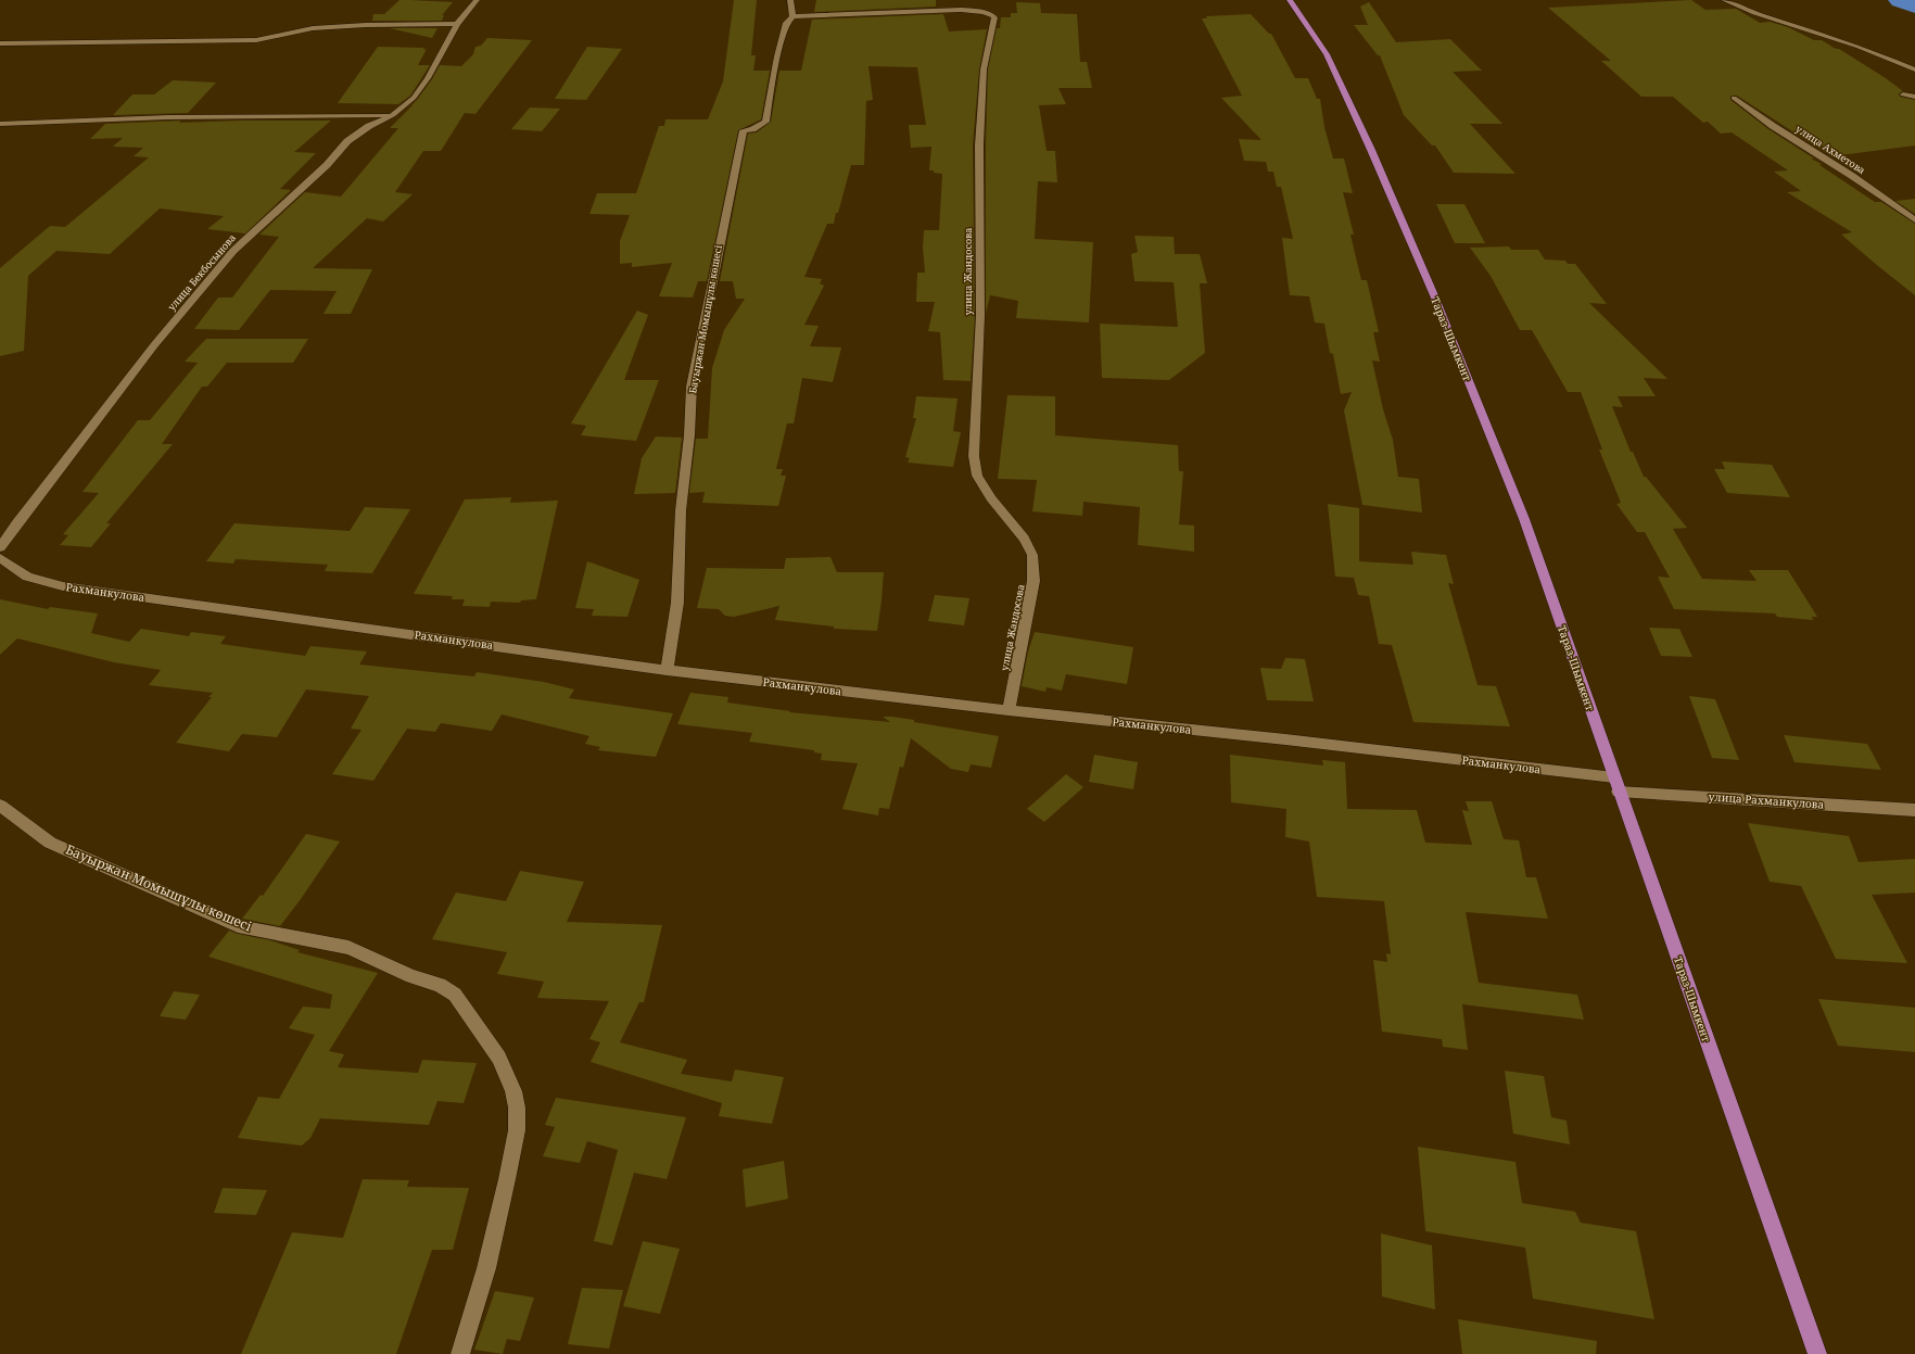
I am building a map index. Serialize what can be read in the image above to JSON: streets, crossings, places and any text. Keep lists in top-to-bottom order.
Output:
{
  "streets": {
    "main road": ["Тараз-Шымкент"],
    "street": [
      "улица Ахметова",
      "улица Жандосова",
      "улица Бекбосынова",
      "Бауыржан Момышұлы көшесі",
      "Рахманкулова",
      "улица Рахманкулова"
    ]
  },
  "crossings": [
    ["улица Жандосова", "Бауыржан Момышұлы көшесі"],
    ["улица Жандосова", "Рахманкулова"],
    ["Бауыржан Момышұлы көшесі", "Рахманкулова"],
    ["Тараз-Шымкент", "Рахманкулова"],
    ["Тараз-Шымкент", "улица Рахманкулова"]
  ]
}
